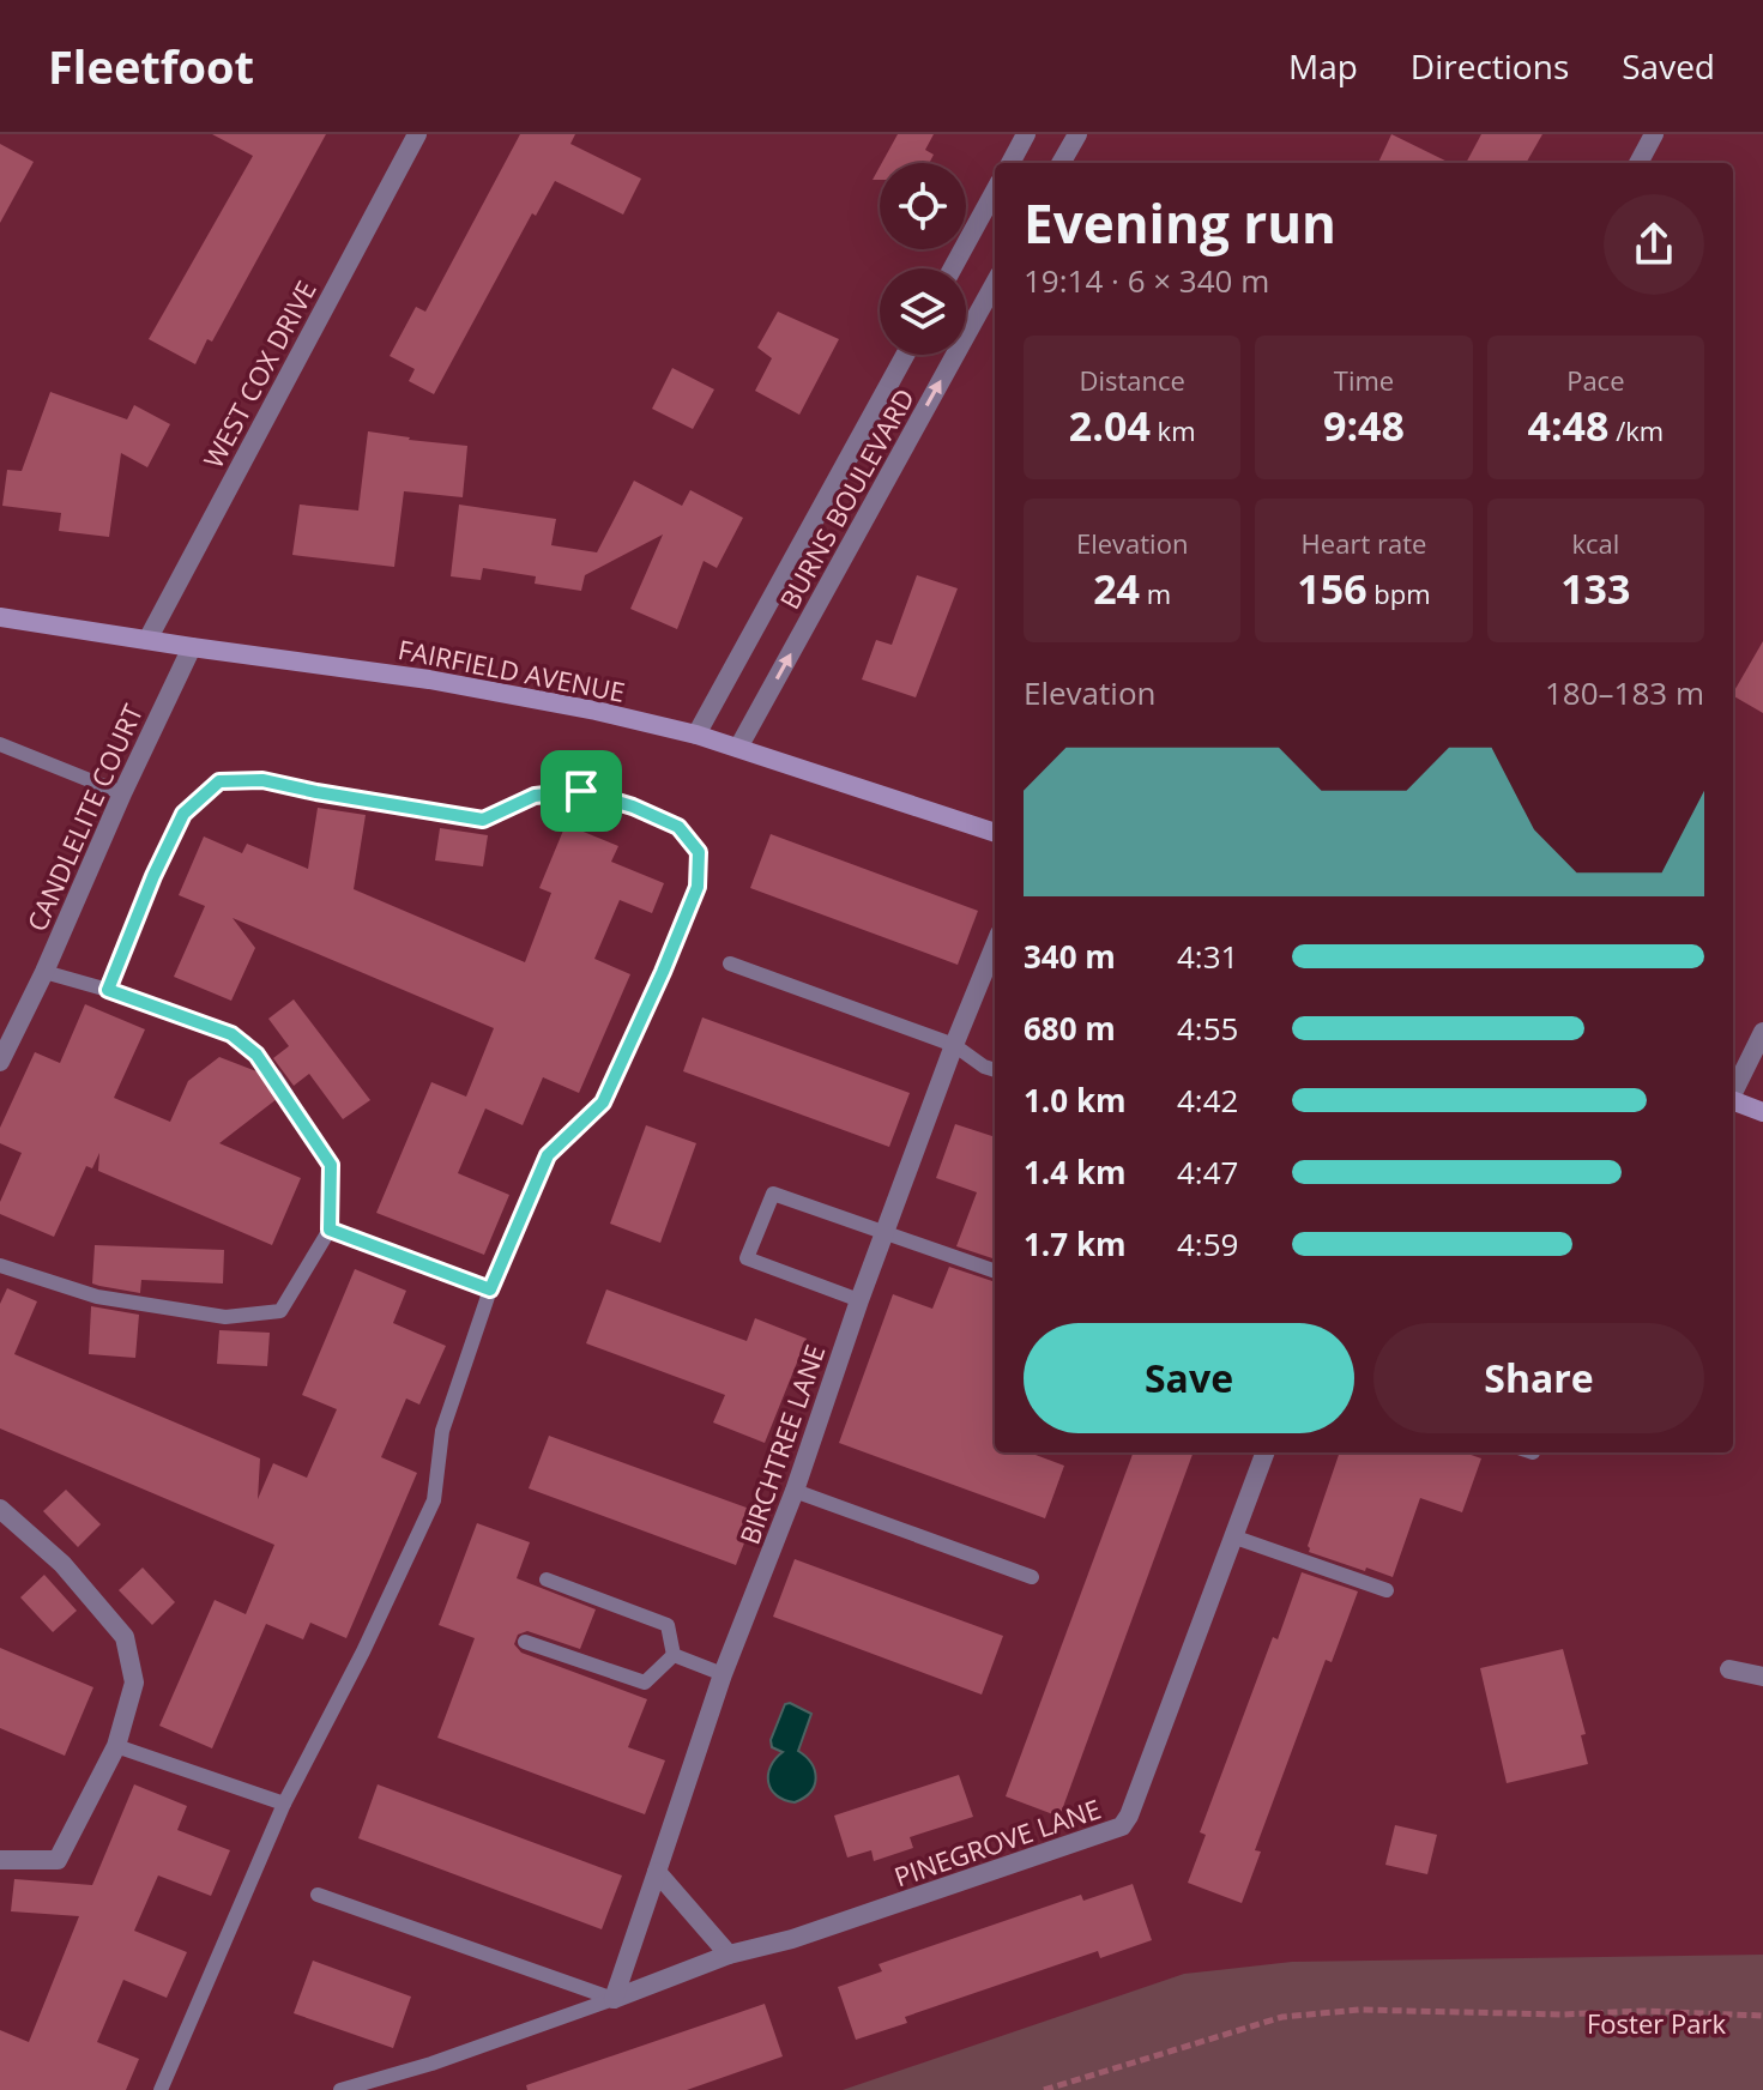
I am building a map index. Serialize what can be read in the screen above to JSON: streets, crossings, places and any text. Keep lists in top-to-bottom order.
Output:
{
  "streets": {
    "main road": ["FAIRFIELD AVENUE"],
    "street": [
      "WEST COX DRIVE",
      "BURNS BOULEVARD",
      "CANDLELITE COURT",
      "BIRCHTREE LANE",
      "PINEGROVE LANE"
    ]
  },
  "crossings": [
    ["WEST COX DRIVE", "FAIRFIELD AVENUE"],
    ["BURNS BOULEVARD", "FAIRFIELD AVENUE"],
    ["FAIRFIELD AVENUE", "CANDLELITE COURT"],
    ["BIRCHTREE LANE", "PINEGROVE LANE"]
  ],
  "parks": ["Foster Park"],
  "page": {
    "header": "Fleetfoot",
    "nav": ["Map", "Directions", "Saved"],
    "heading": ["Evening run", "19:14 · 6 × 340 m"],
    "stats": [
      ["Distance", "2.04 km"],
      ["Time", "9:48"],
      ["Pace", "4:48 /km"],
      ["Elevation", "24 m"],
      ["Heart rate", "156 bpm"],
      ["kcal", "133"]
    ],
    "chart": ["Elevation", "180–183 m"],
    "list": [
      {
        "name": "340 m",
        "note": "4:31"
      },
      {
        "name": "680 m",
        "note": "4:55"
      },
      {
        "name": "1.0 km",
        "note": "4:42"
      },
      {
        "name": "1.4 km",
        "note": "4:47"
      },
      {
        "name": "1.7 km",
        "note": "4:59"
      }
    ],
    "buttons": ["Save", "Share"]
  }
}
